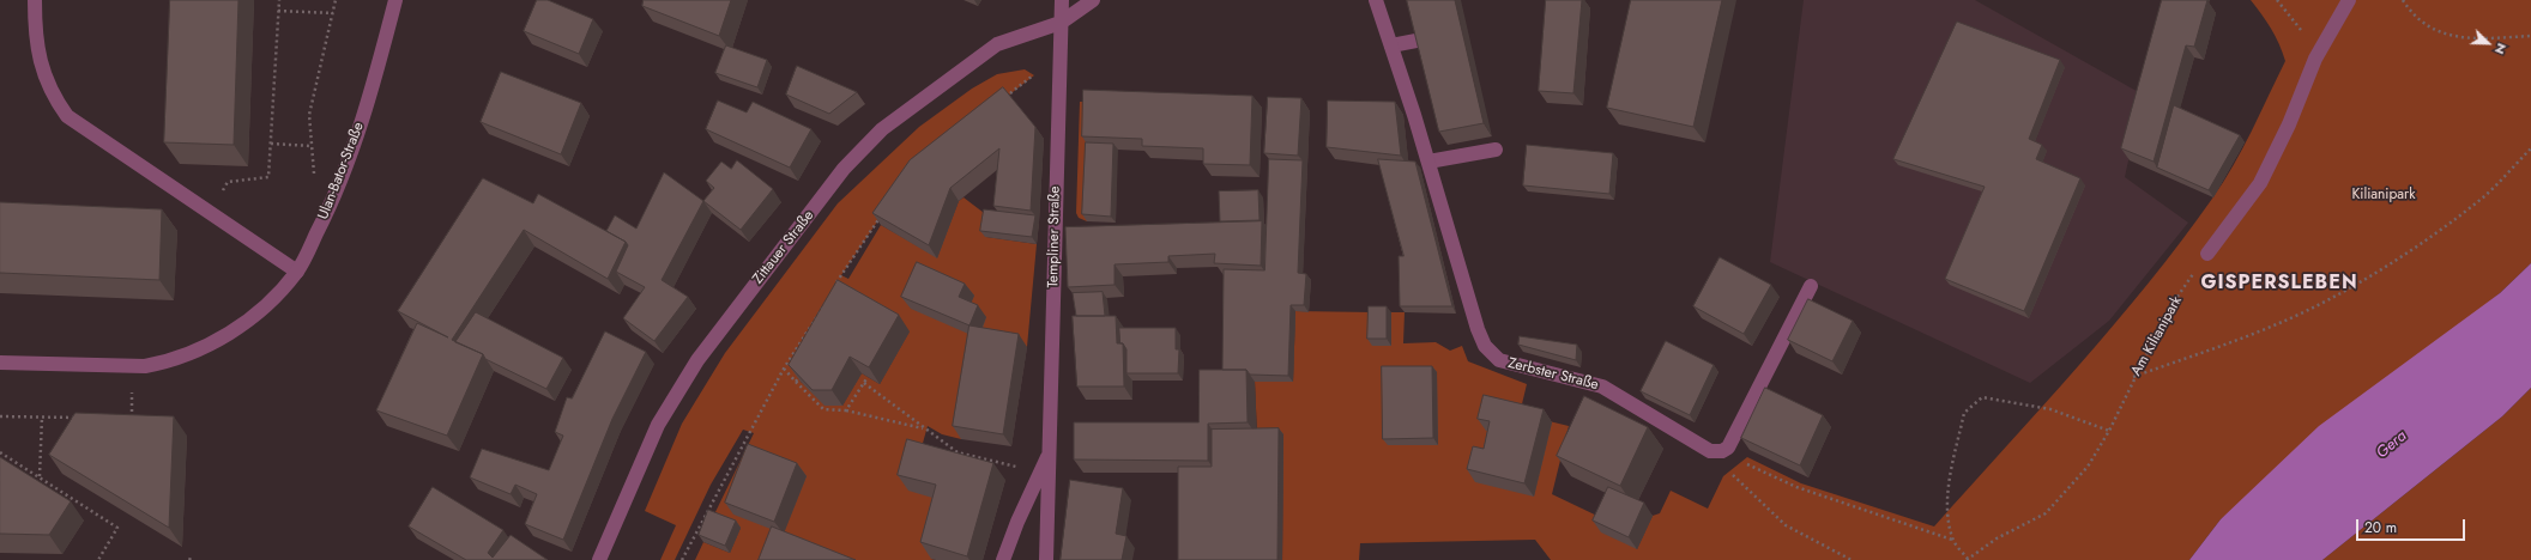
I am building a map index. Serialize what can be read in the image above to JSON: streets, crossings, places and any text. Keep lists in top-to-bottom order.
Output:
{
  "streets": {
    "street": [
      "Ulan-Bator-Straße",
      "Templiner Straße",
      "Zittauer Straße",
      "Zerbster Straße"
    ],
    "path": ["Am Kilianipark"]
  },
  "crossings": [
    ["Templiner Straße", "Zittauer Straße"]
  ],
  "districts": ["GISPERSLEBEN"],
  "water": ["Gera"],
  "parks": ["Kilianipark"],
  "scale_bar": "20 m",
  "north": "bottom right"
}
